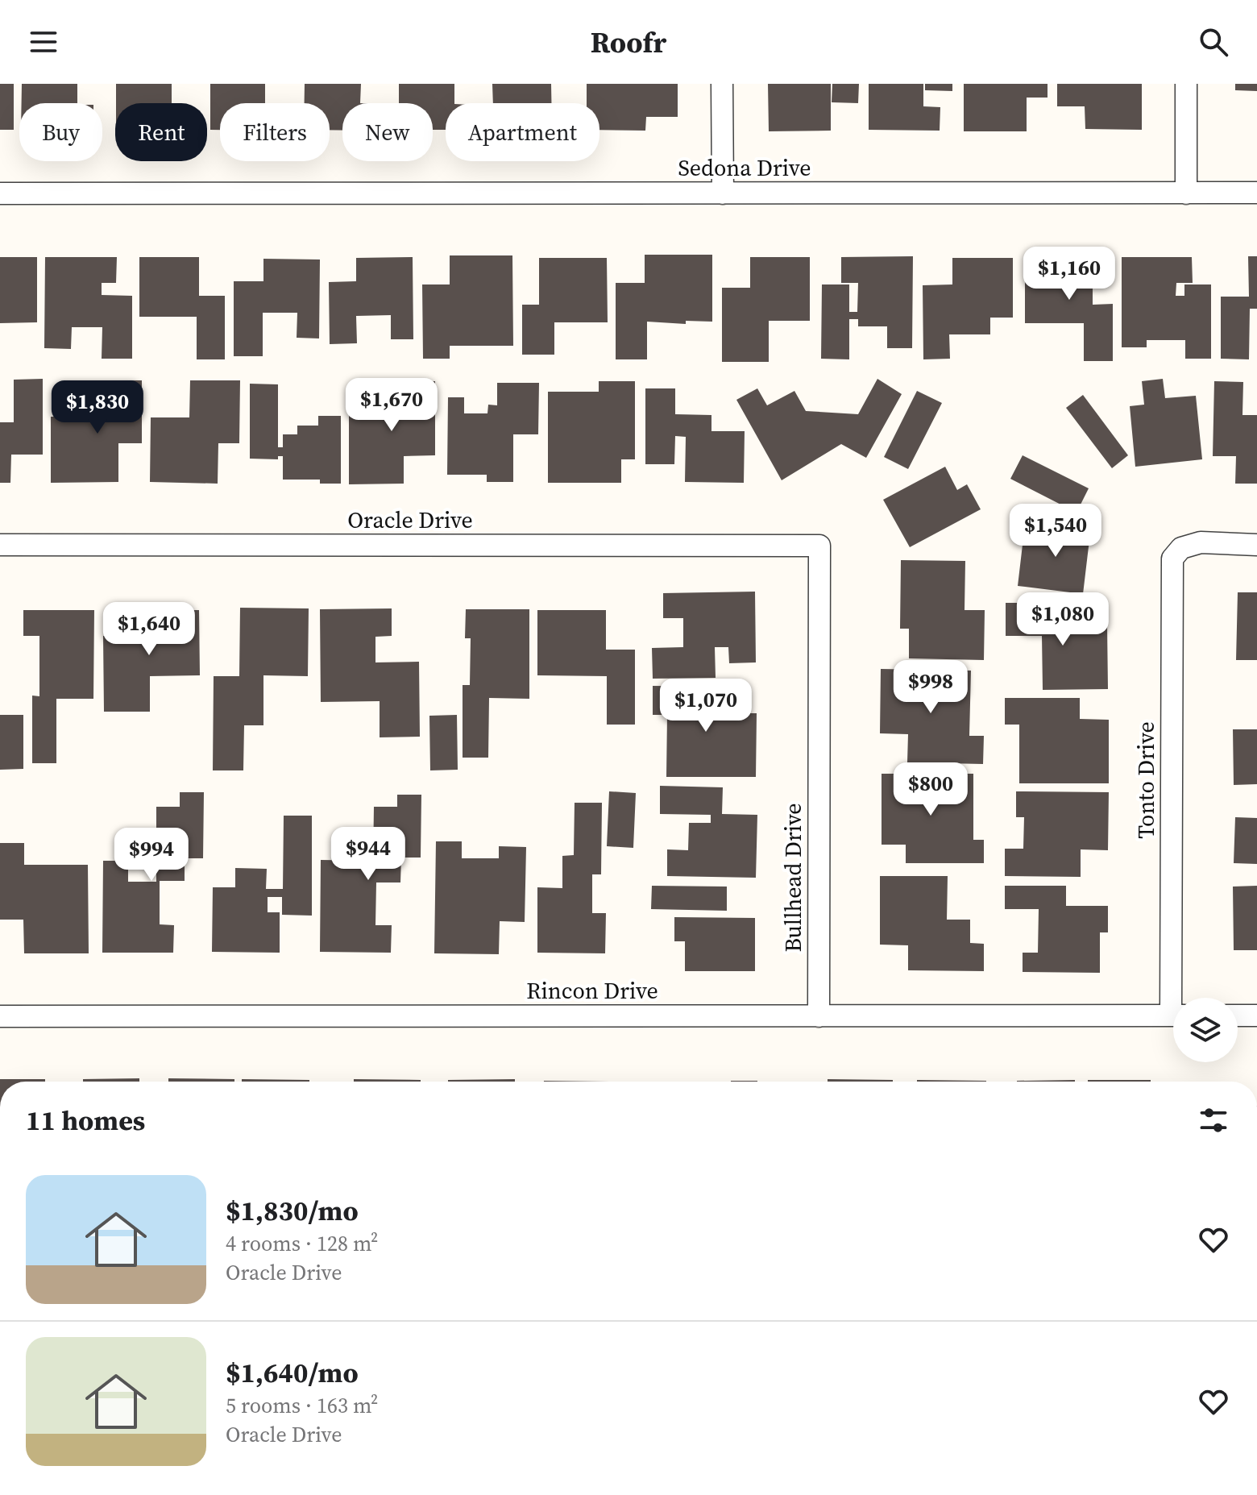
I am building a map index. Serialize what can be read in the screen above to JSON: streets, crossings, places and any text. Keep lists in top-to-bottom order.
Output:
{
  "streets": {
    "street": [
      "Sedona Drive",
      "Oracle Drive",
      "Tonto Drive",
      "Bullhead Drive",
      "Rincon Drive"
    ]
  },
  "crossings": [
    ["Oracle Drive", "Bullhead Drive"],
    ["Bullhead Drive", "Rincon Drive"]
  ],
  "page": {
    "header": "Roofr",
    "chip": [
      "Buy",
      "Rent",
      "Filters",
      "New",
      "Apartment"
    ],
    "price": [
      "$1,160",
      "$1,670",
      "$1,830",
      "$1,540",
      "$1,080",
      "$1,640",
      "$998",
      "$1,070",
      "$800",
      "$944",
      "$994"
    ],
    "heading": "11 homes",
    "list": [
      {
        "name": "$1,830/mo",
        "note": "4 rooms · 128 m² · Oracle Drive"
      },
      {
        "name": "$1,640/mo",
        "note": "5 rooms · 163 m² · Oracle Drive"
      }
    ]
  }
}
